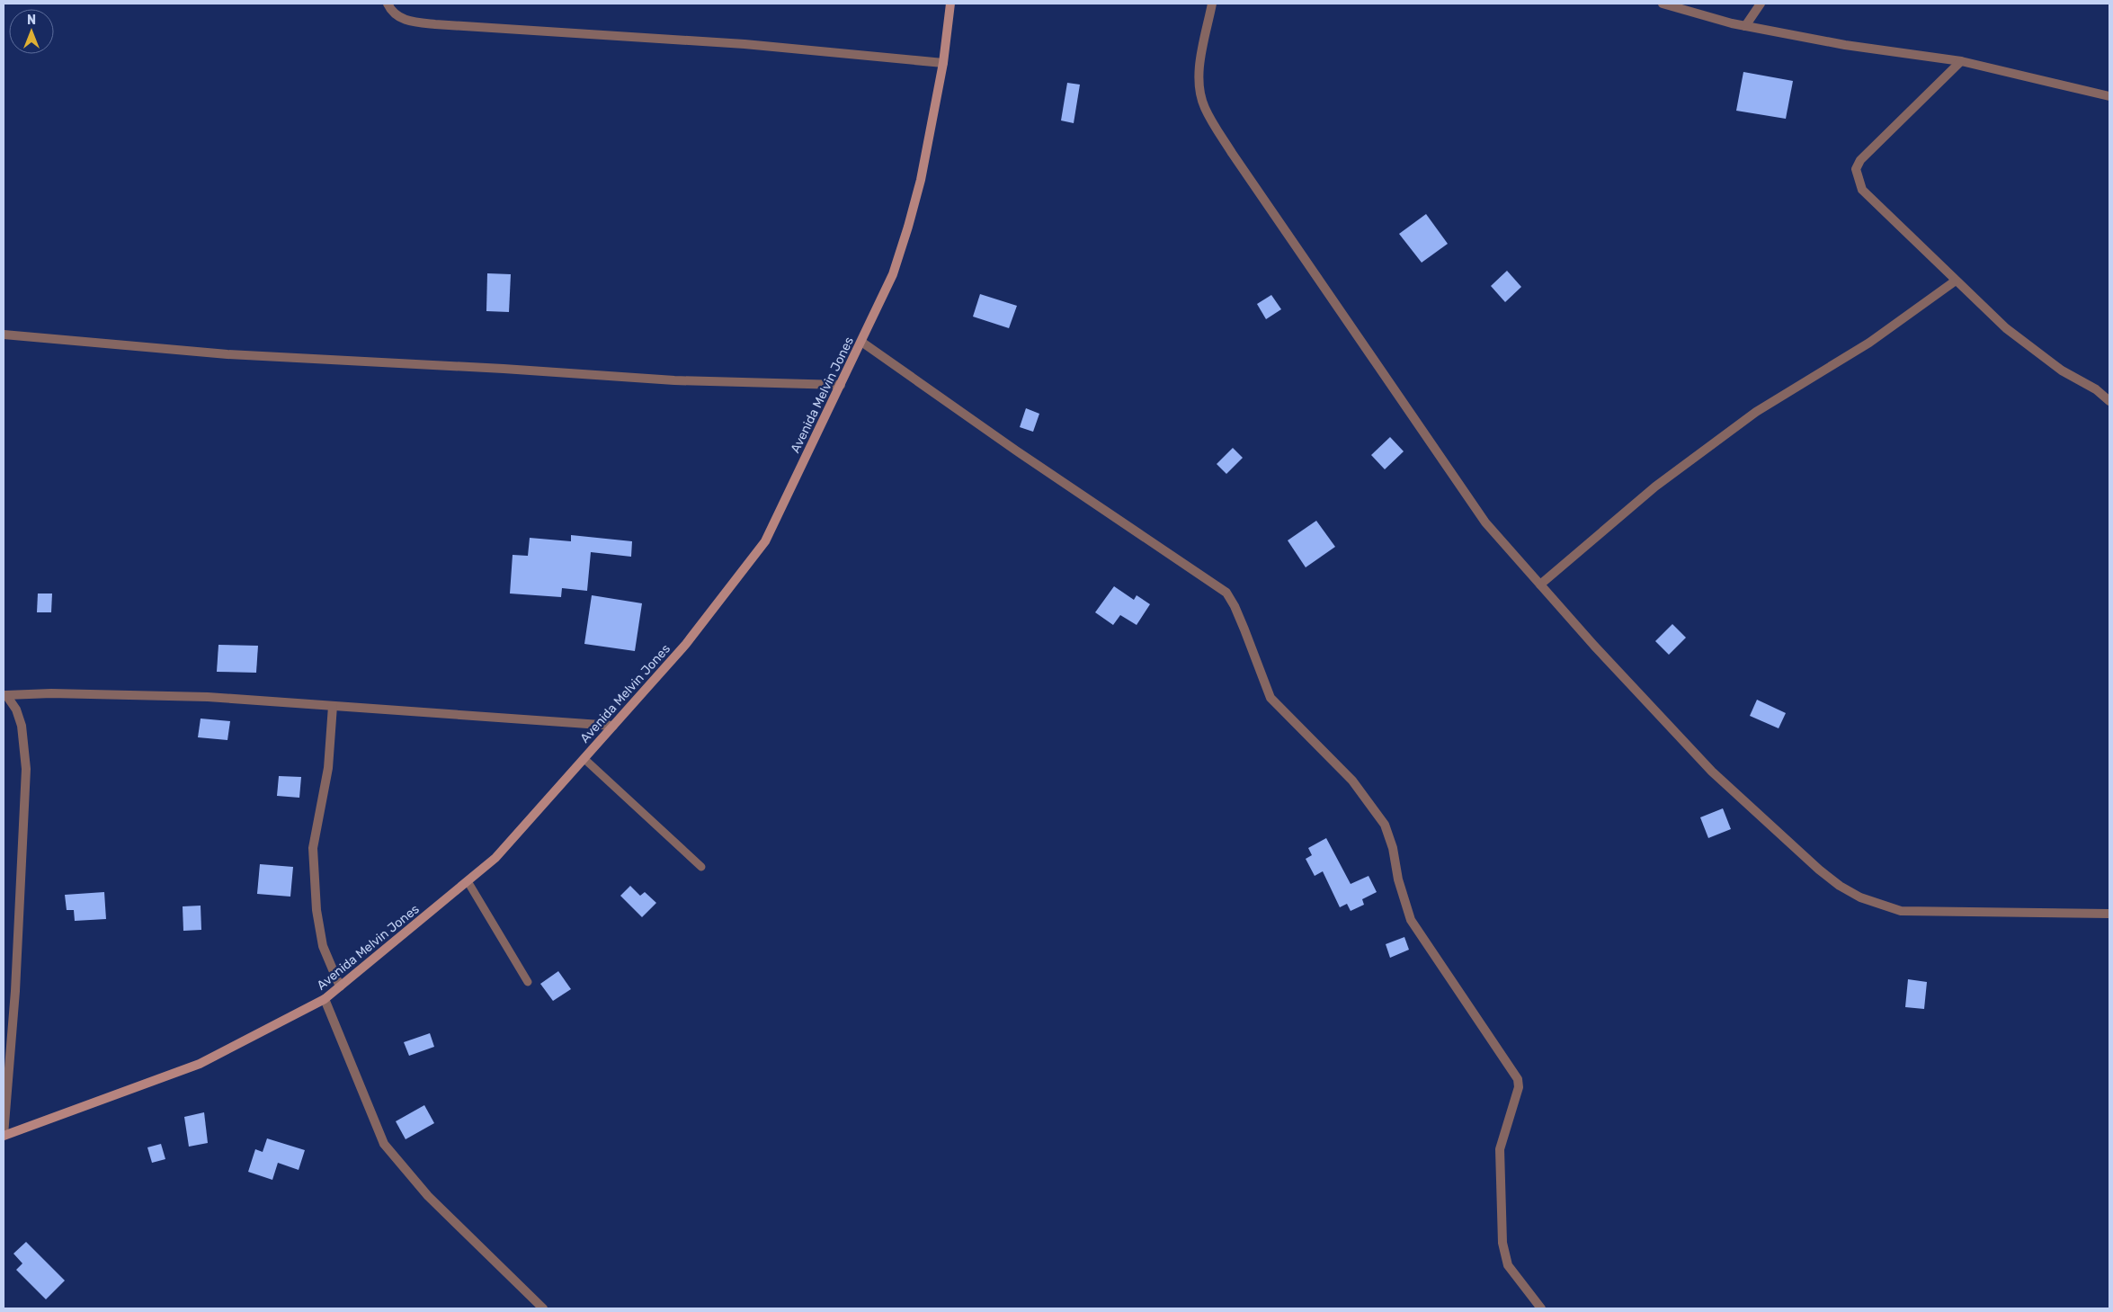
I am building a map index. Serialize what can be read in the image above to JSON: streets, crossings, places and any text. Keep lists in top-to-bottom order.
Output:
{
  "streets": {
    "street": ["Avenida Melvin Jones"]
  },
  "north": "top"
}
